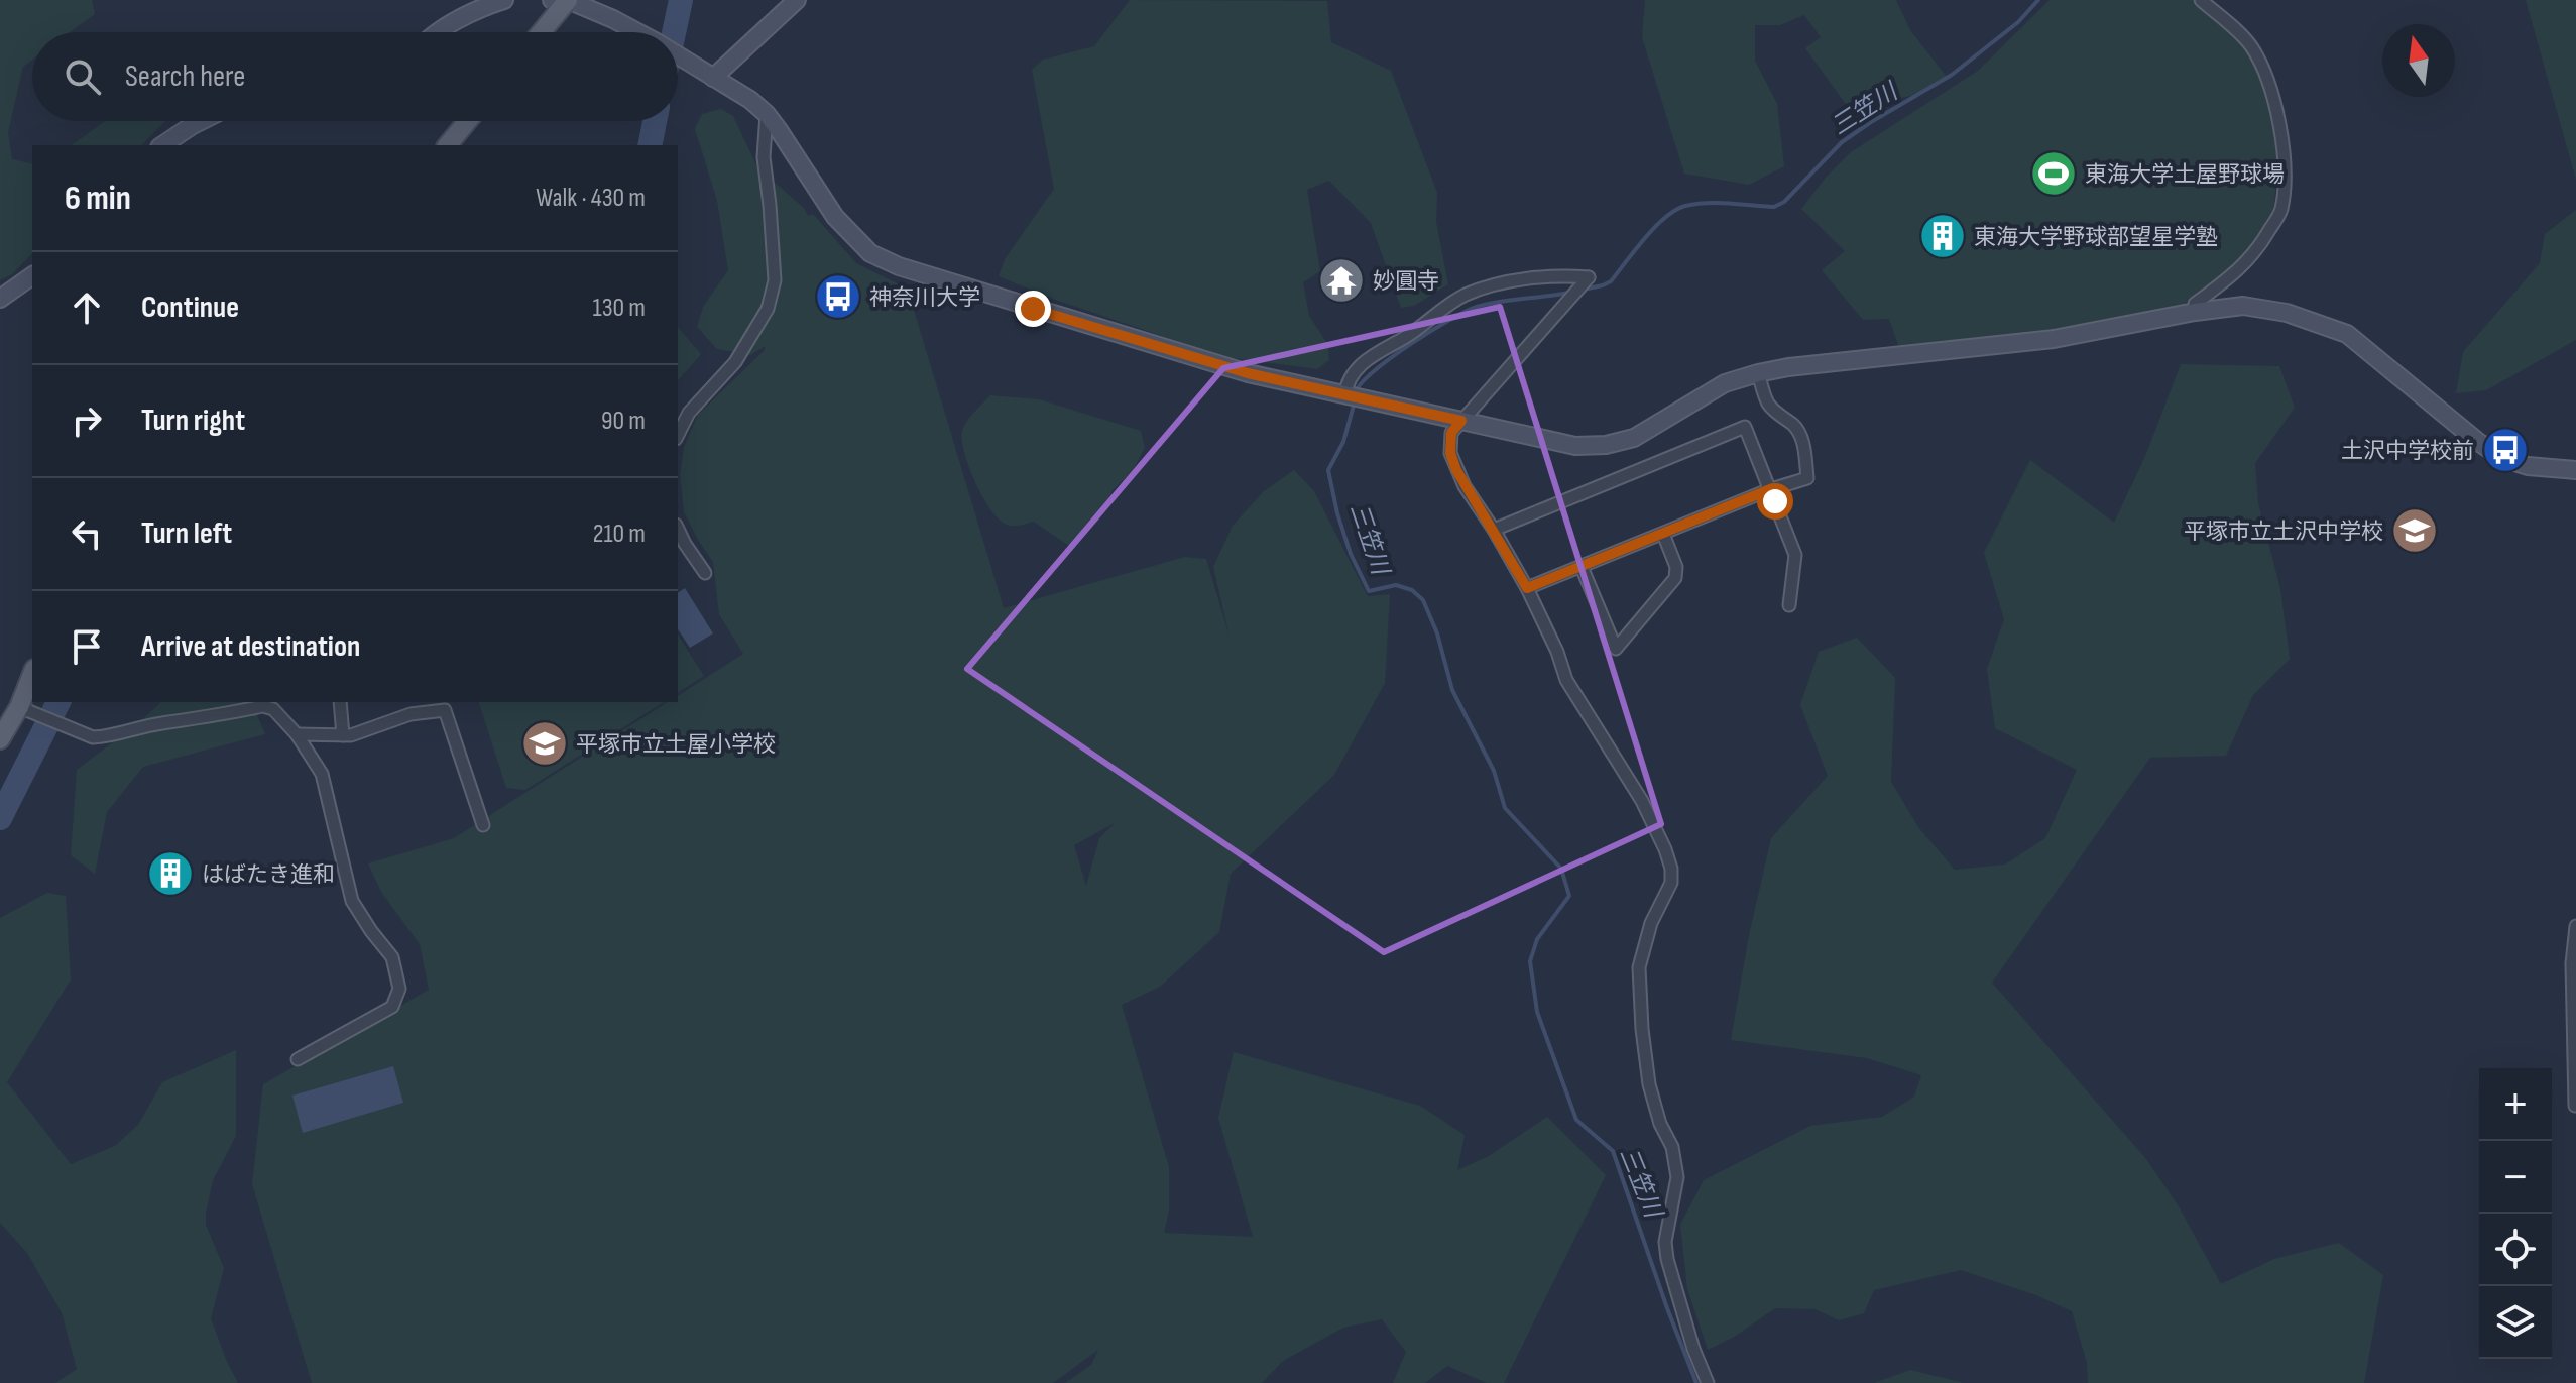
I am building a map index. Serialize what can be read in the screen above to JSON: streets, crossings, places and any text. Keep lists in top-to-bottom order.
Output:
{
  "water": ["三笠川"],
  "places": {
    "sports": ["東海大学土屋野球場"],
    "building": ["東海大学野球部望星学塾", "はばたき進和"],
    "temple": ["妙圓寺"],
    "bus stop": ["神奈川大学", "土沢中学校前"],
    "school or university": ["平塚市立土沢中学校", "平塚市立土屋小学校"]
  },
  "north": "top",
  "page": {
    "search": "Search here",
    "heading": ["6 min", "Walk · 430 m"],
    "list": [
      ["Continue", "130 m"],
      ["Turn right", "90 m"],
      ["Turn left", "210 m"],
      "Arrive at destination"
    ],
    "map_buttons": ["+", "−"]
  }
}
